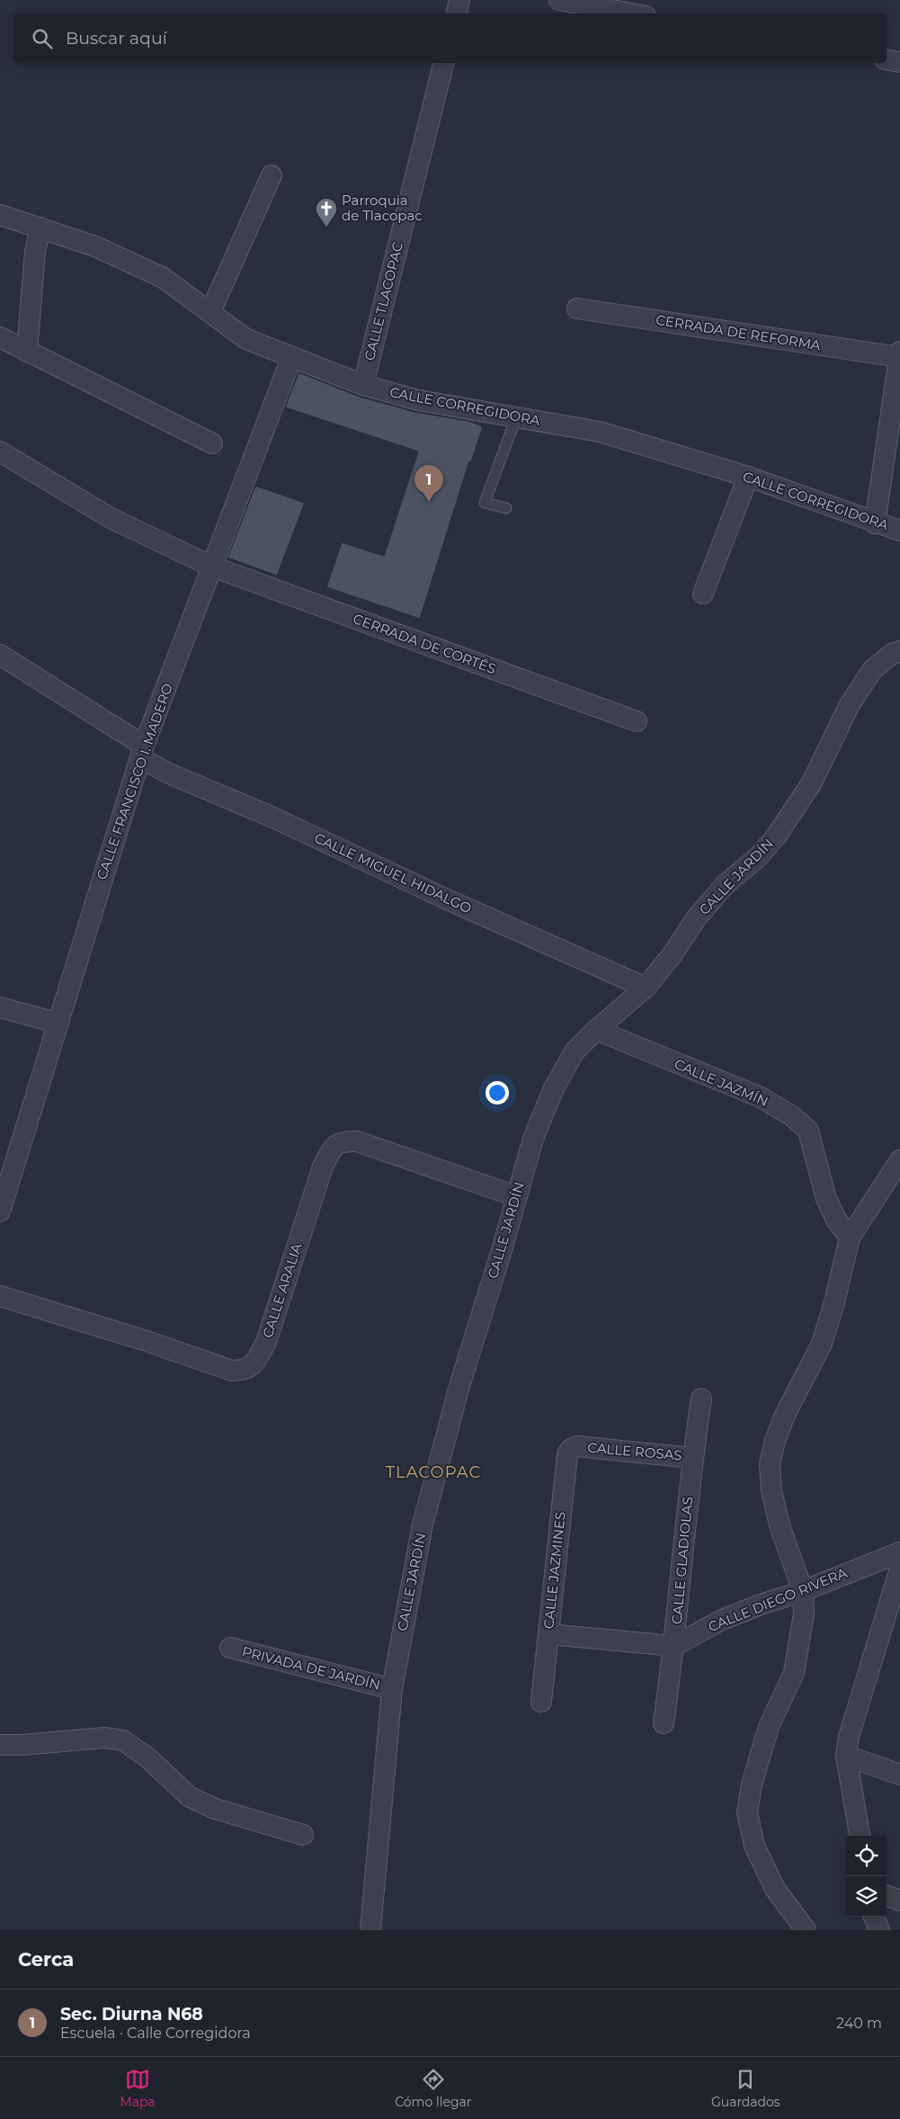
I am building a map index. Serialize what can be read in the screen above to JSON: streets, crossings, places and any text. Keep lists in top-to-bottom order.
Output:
{
  "streets": {
    "street": [
      "CALLE TLACOPAC",
      "CERRADA DE REFORMA",
      "CALLE CORREGIDORA",
      "CERRADA DE CORTÉS",
      "CALLE FRANCISCO I. MADERO",
      "CALLE MIGUEL HIDALGO",
      "CALLE JARDÍN",
      "CALLE JAZMÍN",
      "CALLE ARALIA",
      "CALLE ROSAS",
      "CALLE GLADIOLAS",
      "CALLE JAZMINES",
      "CALLE DIEGO RIVERA",
      "PRIVADA DE JARDÍN"
    ]
  },
  "crossings": [
    ["CALLE TLACOPAC", "CALLE CORREGIDORA"],
    ["CALLE CORREGIDORA", "CALLE FRANCISCO I. MADERO"],
    ["CERRADA DE CORTÉS", "CALLE FRANCISCO I. MADERO"],
    ["CALLE FRANCISCO I. MADERO", "CALLE MIGUEL HIDALGO"],
    ["CALLE MIGUEL HIDALGO", "CALLE JARDÍN"],
    ["CALLE JARDÍN", "CALLE JAZMÍN"],
    ["CALLE JARDÍN", "CALLE ARALIA"],
    ["CALLE JARDÍN", "PRIVADA DE JARDÍN"],
    ["CALLE ROSAS", "CALLE GLADIOLAS"],
    ["CALLE ROSAS", "CALLE JAZMINES"],
    ["CALLE GLADIOLAS", "CALLE DIEGO RIVERA"]
  ],
  "districts": ["TLACOPAC"],
  "places": {
    "church": ["Parroquia de Tlacopac"]
  },
  "page": {
    "search": "Buscar aquí",
    "pins": "1",
    "heading": "Cerca",
    "list": [
      {
        "mark": "1",
        "name": "Sec. Diurna N68",
        "note": "Escuela · Calle Corregidora",
        "value": "240 m"
      }
    ],
    "nav": ["Mapa", "Cómo llegar", "Guardados"]
  }
}
